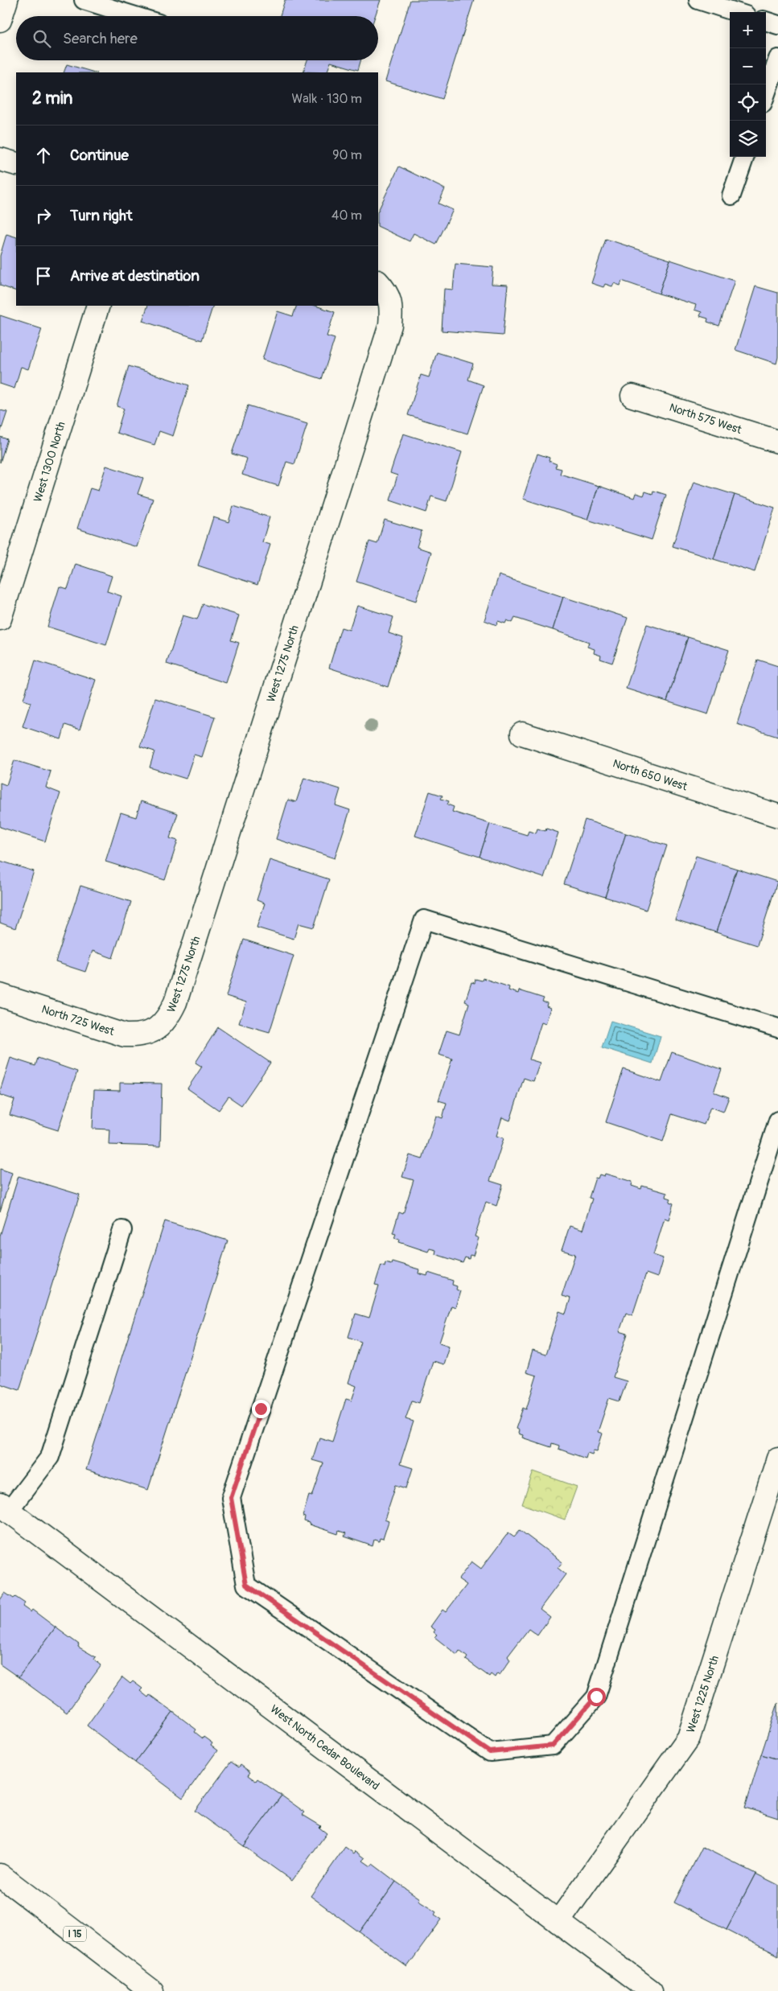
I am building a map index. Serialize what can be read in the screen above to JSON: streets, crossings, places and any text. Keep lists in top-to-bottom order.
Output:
{
  "streets": {
    "main road": [
      "North 575 West",
      "West 1300 North",
      "West 1275 North",
      "North 650 West",
      "North 725 West",
      "West 1225 North",
      "West North Cedar Boulevard",
      "I 15"
    ]
  },
  "crossings": [
    ["West 1275 North", "North 725 West"],
    ["West 1225 North", "West North Cedar Boulevard"]
  ],
  "page": {
    "map_buttons": ["+", "−"],
    "search": "Search here",
    "heading": ["2 min", "Walk · 130 m"],
    "list": [
      ["Continue", "90 m"],
      ["Turn right", "40 m"],
      "Arrive at destination"
    ]
  }
}
